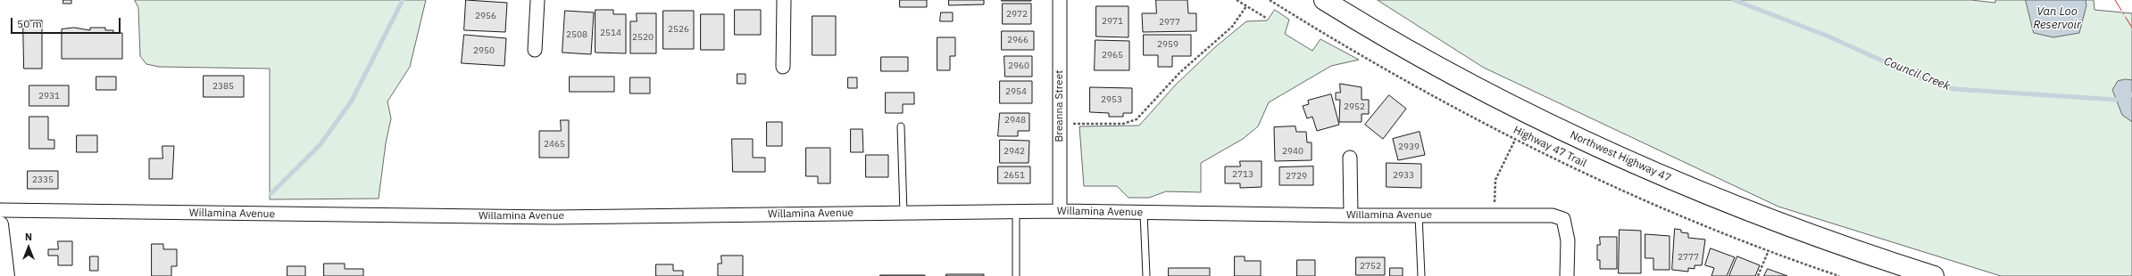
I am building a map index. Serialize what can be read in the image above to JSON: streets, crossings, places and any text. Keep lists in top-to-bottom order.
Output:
{
  "streets": {
    "main road": ["Northwest Highway 47"],
    "street": ["Breanna Street", "Willamina Avenue"],
    "path": ["Highway 47 Trail"]
  },
  "crossings": [
    ["Breanna Street", "Willamina Avenue"]
  ],
  "water": ["Van Loo Reservoir", "Council Creek"],
  "house_numbers": [
    "2972",
    "2956",
    "2971",
    "2977",
    "2526",
    "2514",
    "2508",
    "2520",
    "2966",
    "2959",
    "2950",
    "2965",
    "2960",
    "2385",
    "2954",
    "2931",
    "2953",
    "2952",
    "2948",
    "2465",
    "2939",
    "2942",
    "2940",
    "2713",
    "2651",
    "2933",
    "2729",
    "2335",
    "2777",
    "2752"
  ],
  "scale_bar": "50 m",
  "north": "top"
}
